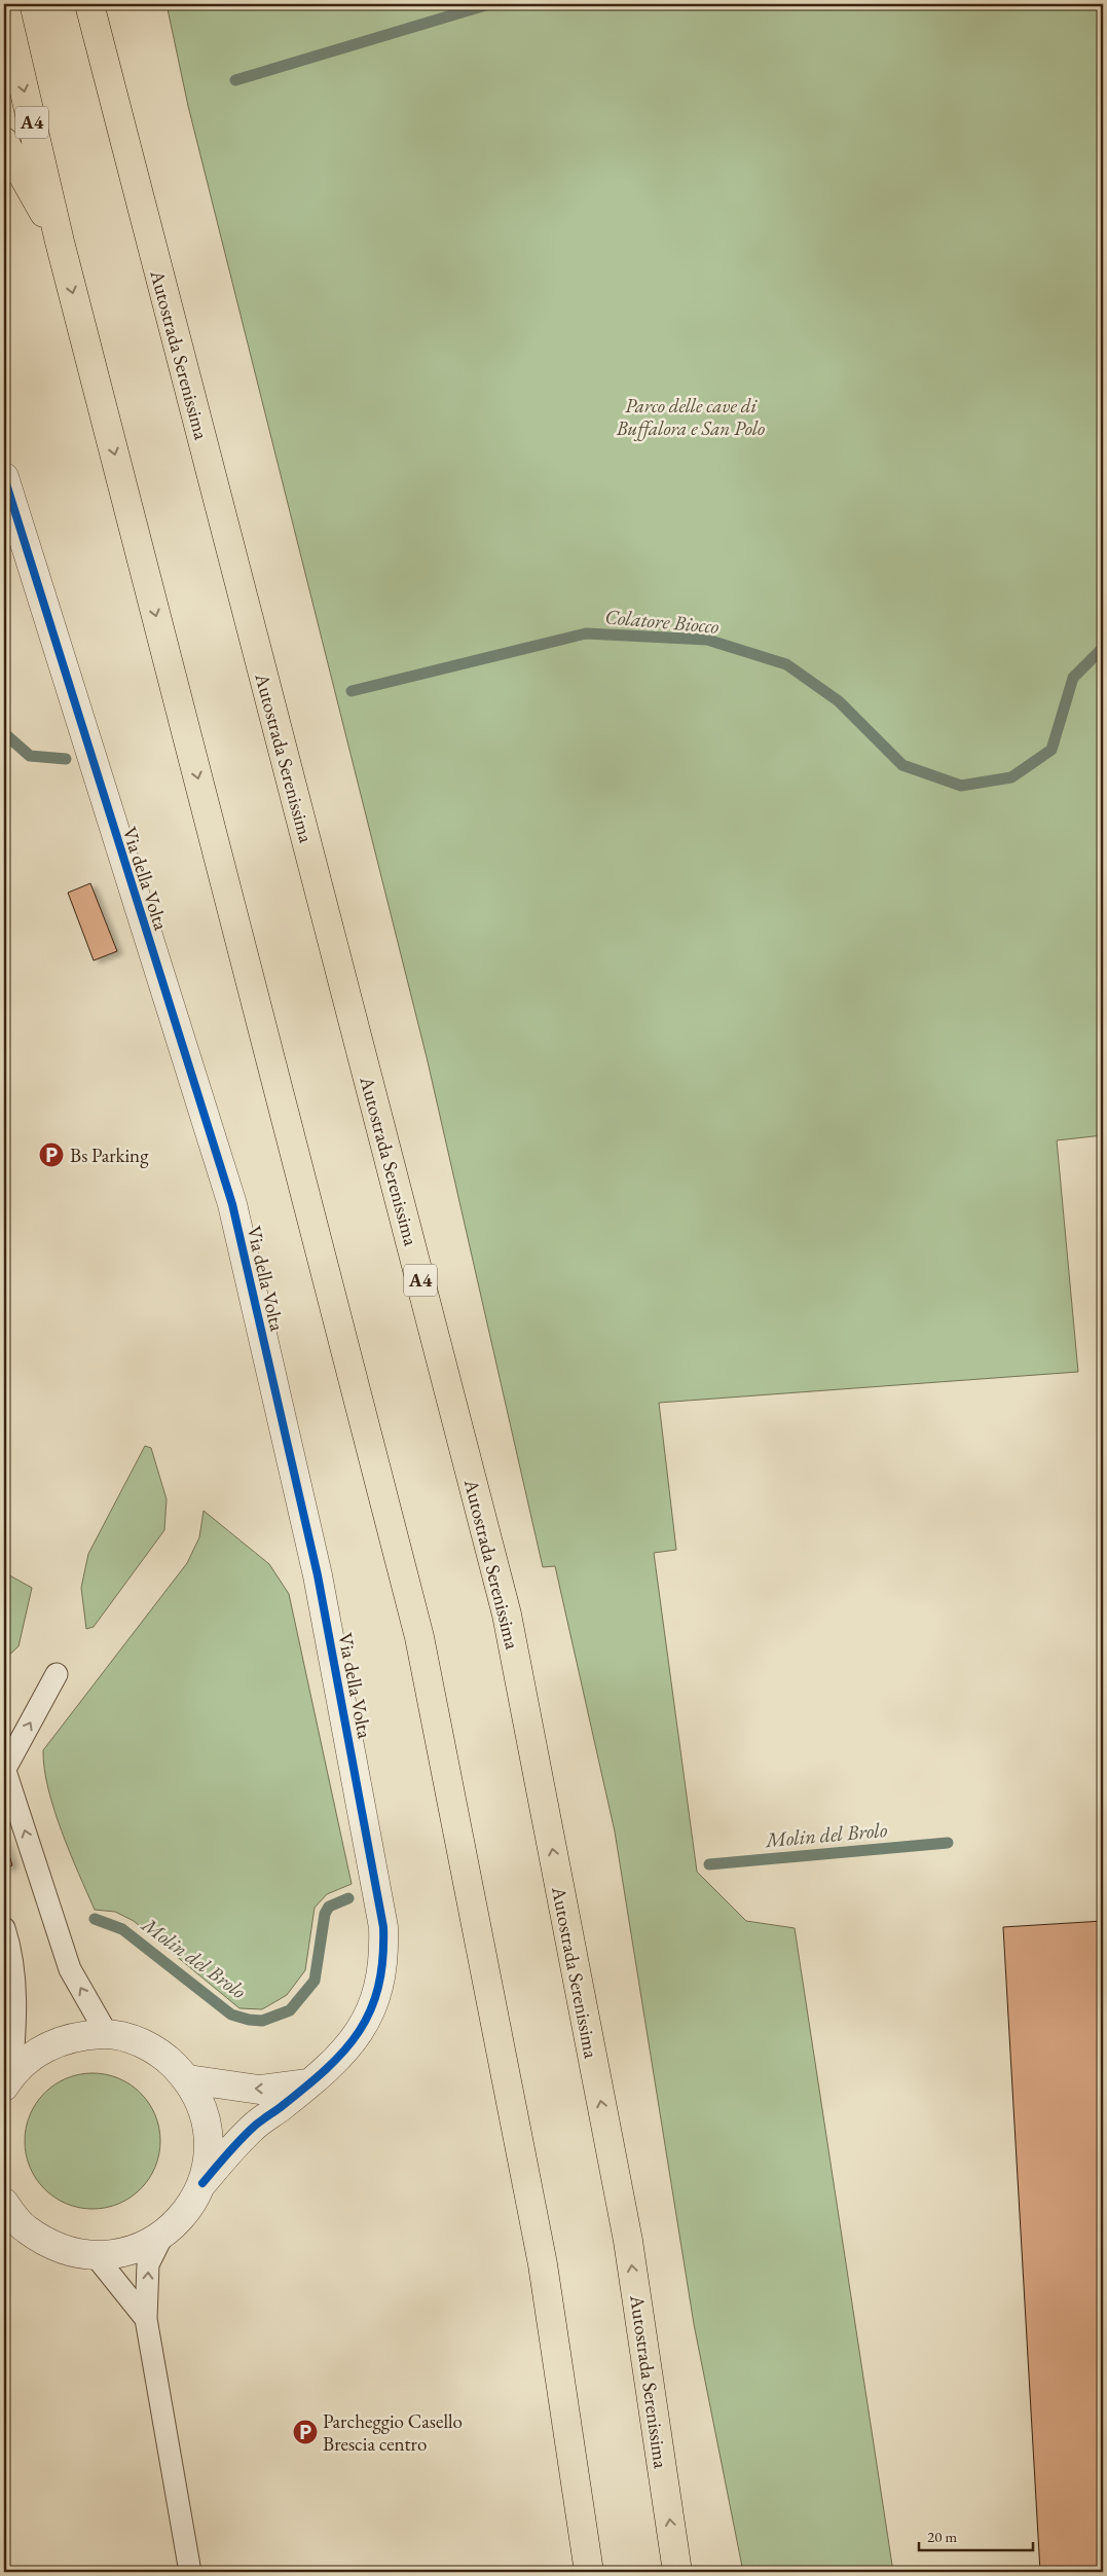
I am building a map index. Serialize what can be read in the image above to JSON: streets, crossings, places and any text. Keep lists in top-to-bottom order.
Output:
{
  "streets": {
    "highway": ["A4", "Autostrada Serenissima"],
    "street": ["Via della Volta"]
  },
  "water": ["Colatore Biocco", "Molin del Brolo"],
  "parks": ["Parco delle cave di Buffalora e San Polo"],
  "places": {
    "parking": ["Bs Parking", "Parcheggio Casello Brescia centro"]
  },
  "scale_bar": "20 m"
}
